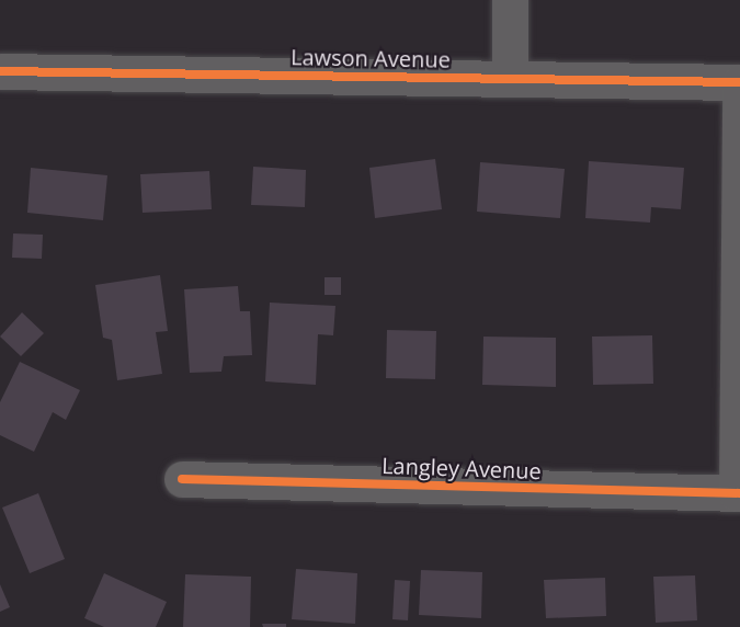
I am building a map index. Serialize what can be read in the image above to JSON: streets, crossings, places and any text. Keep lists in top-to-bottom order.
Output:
{
  "streets": {
    "street": ["Lawson Avenue", "Langley Avenue"]
  }
}
